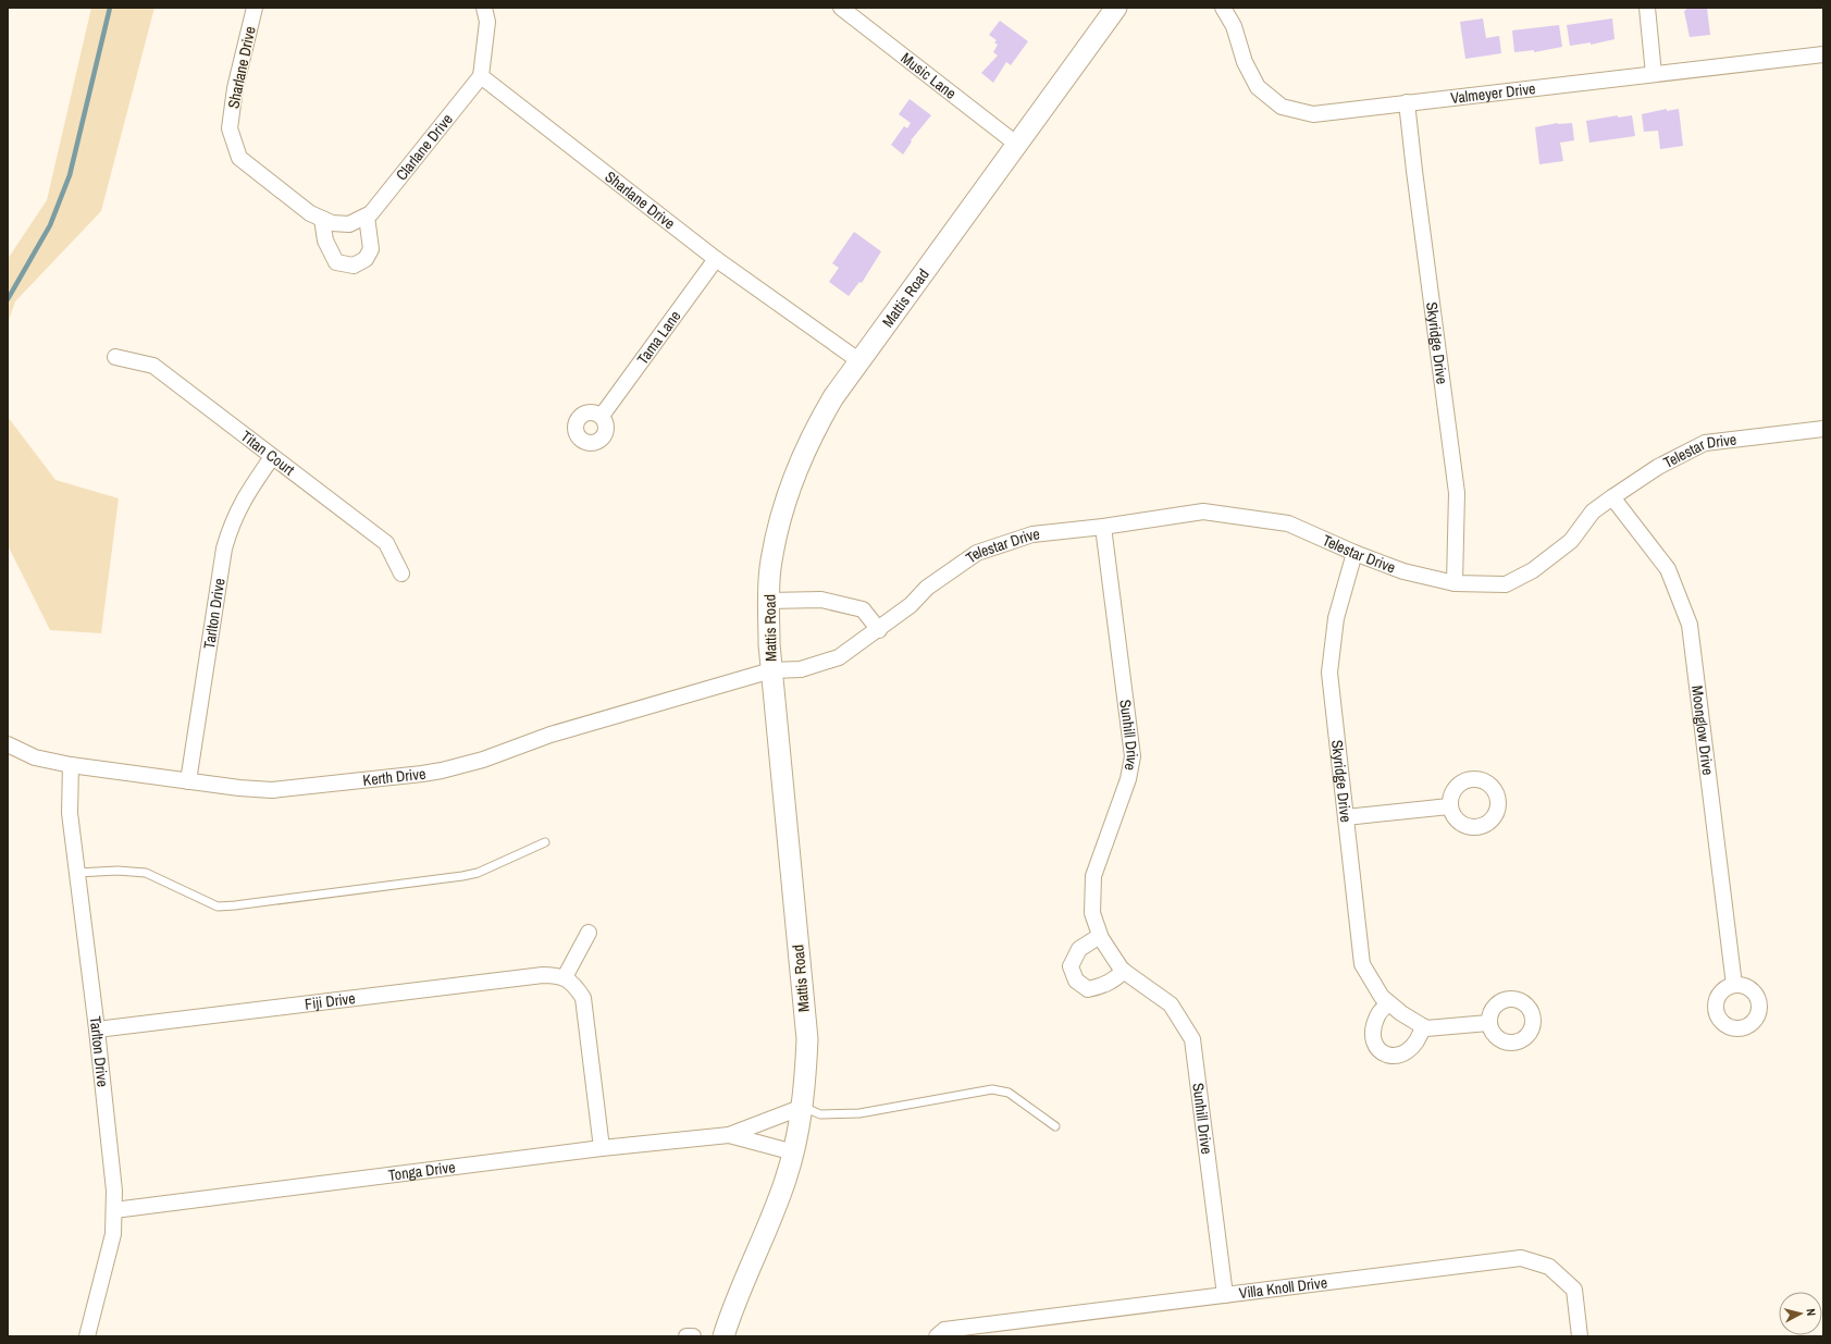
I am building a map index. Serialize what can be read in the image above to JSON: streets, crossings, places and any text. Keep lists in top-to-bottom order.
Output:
{
  "streets": {
    "main road": ["Mattis Road"],
    "street": [
      "Sharlane Drive",
      "Music Lane",
      "Valmeyer Drive",
      "Clarlane Drive",
      "Tama Lane",
      "Skyridge Drive",
      "Telestar Drive",
      "Titan Court",
      "Tarlton Drive",
      "Moonglow Drive",
      "Sunhill Drive",
      "Kerth Drive",
      "Fiji Drive",
      "Tonga Drive",
      "Villa Knoll Drive"
    ]
  },
  "crossings": [
    ["Sharlane Drive", "Clarlane Drive"],
    ["Sharlane Drive", "Mattis Road"],
    ["Sharlane Drive", "Tama Lane"],
    ["Music Lane", "Mattis Road"],
    ["Valmeyer Drive", "Skyridge Drive"],
    ["Mattis Road", "Telestar Drive"],
    ["Mattis Road", "Kerth Drive"],
    ["Mattis Road", "Tonga Drive"],
    ["Skyridge Drive", "Telestar Drive"],
    ["Telestar Drive", "Moonglow Drive"],
    ["Telestar Drive", "Sunhill Drive"],
    ["Telestar Drive", "Kerth Drive"],
    ["Titan Court", "Tarlton Drive"],
    ["Tarlton Drive", "Kerth Drive"],
    ["Tarlton Drive", "Fiji Drive"],
    ["Tarlton Drive", "Tonga Drive"],
    ["Sunhill Drive", "Villa Knoll Drive"]
  ],
  "north": "right"
}
